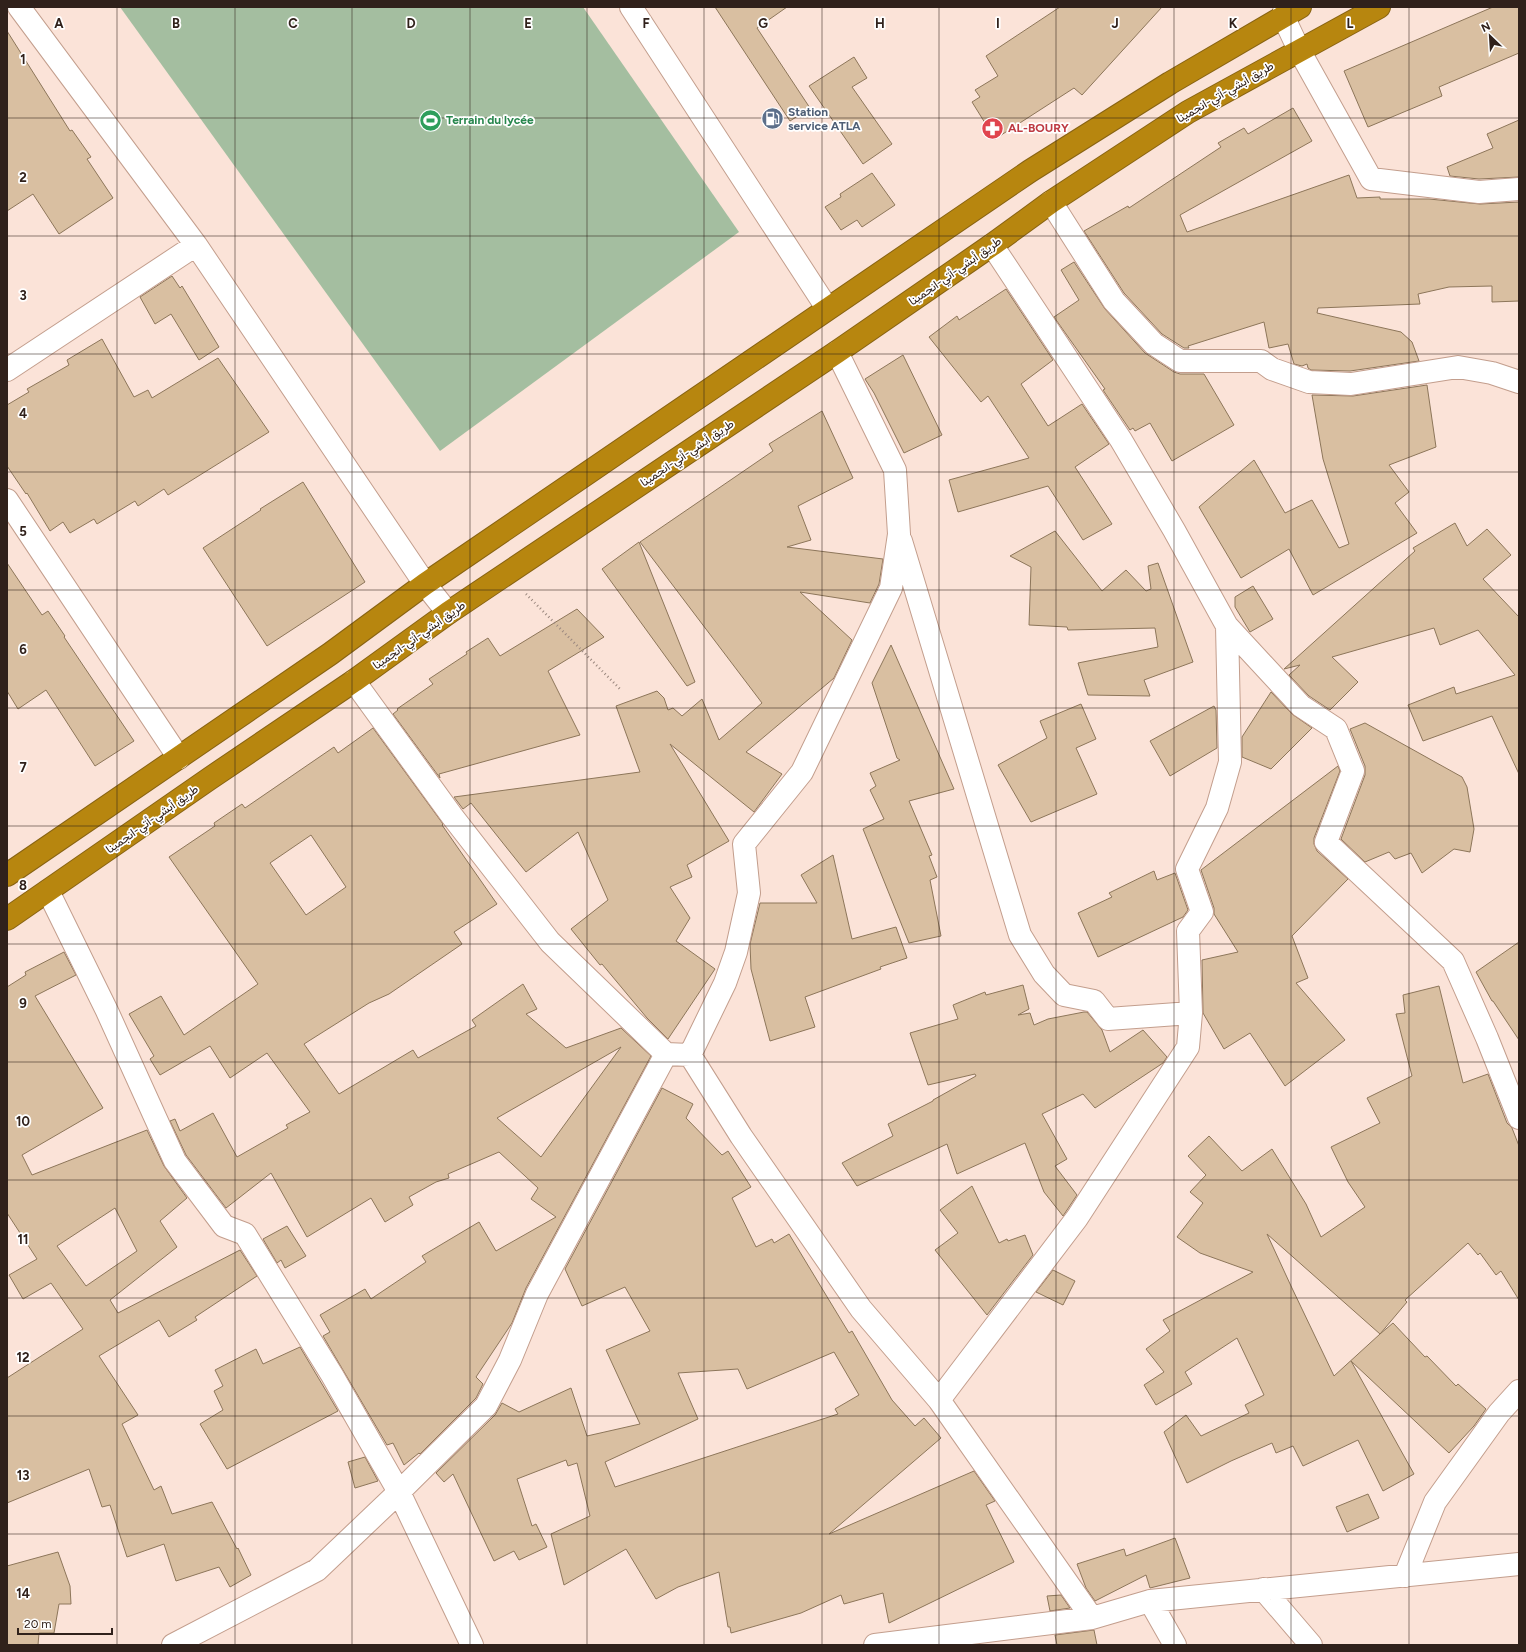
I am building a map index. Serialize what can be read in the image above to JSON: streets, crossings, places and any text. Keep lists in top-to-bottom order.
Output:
{
  "streets": {
    "highway": ["طريق أبشي-أتي-انجمينا"]
  },
  "places": {
    "fuel station": ["Station service ATLA"],
    "sports": ["Terrain du lycée"],
    "pharmacy": ["AL-BOURY"]
  },
  "scale_bar": "20 m",
  "north": "top left",
  "grid": {
    "columns": [
      "A",
      "B",
      "C",
      "D",
      "E",
      "F",
      "G",
      "H",
      "I",
      "J",
      "K",
      "L"
    ],
    "rows": [
      "1",
      "2",
      "3",
      "4",
      "5",
      "6",
      "7",
      "8",
      "9",
      "10",
      "11",
      "12",
      "13",
      "14"
    ]
  }
}
